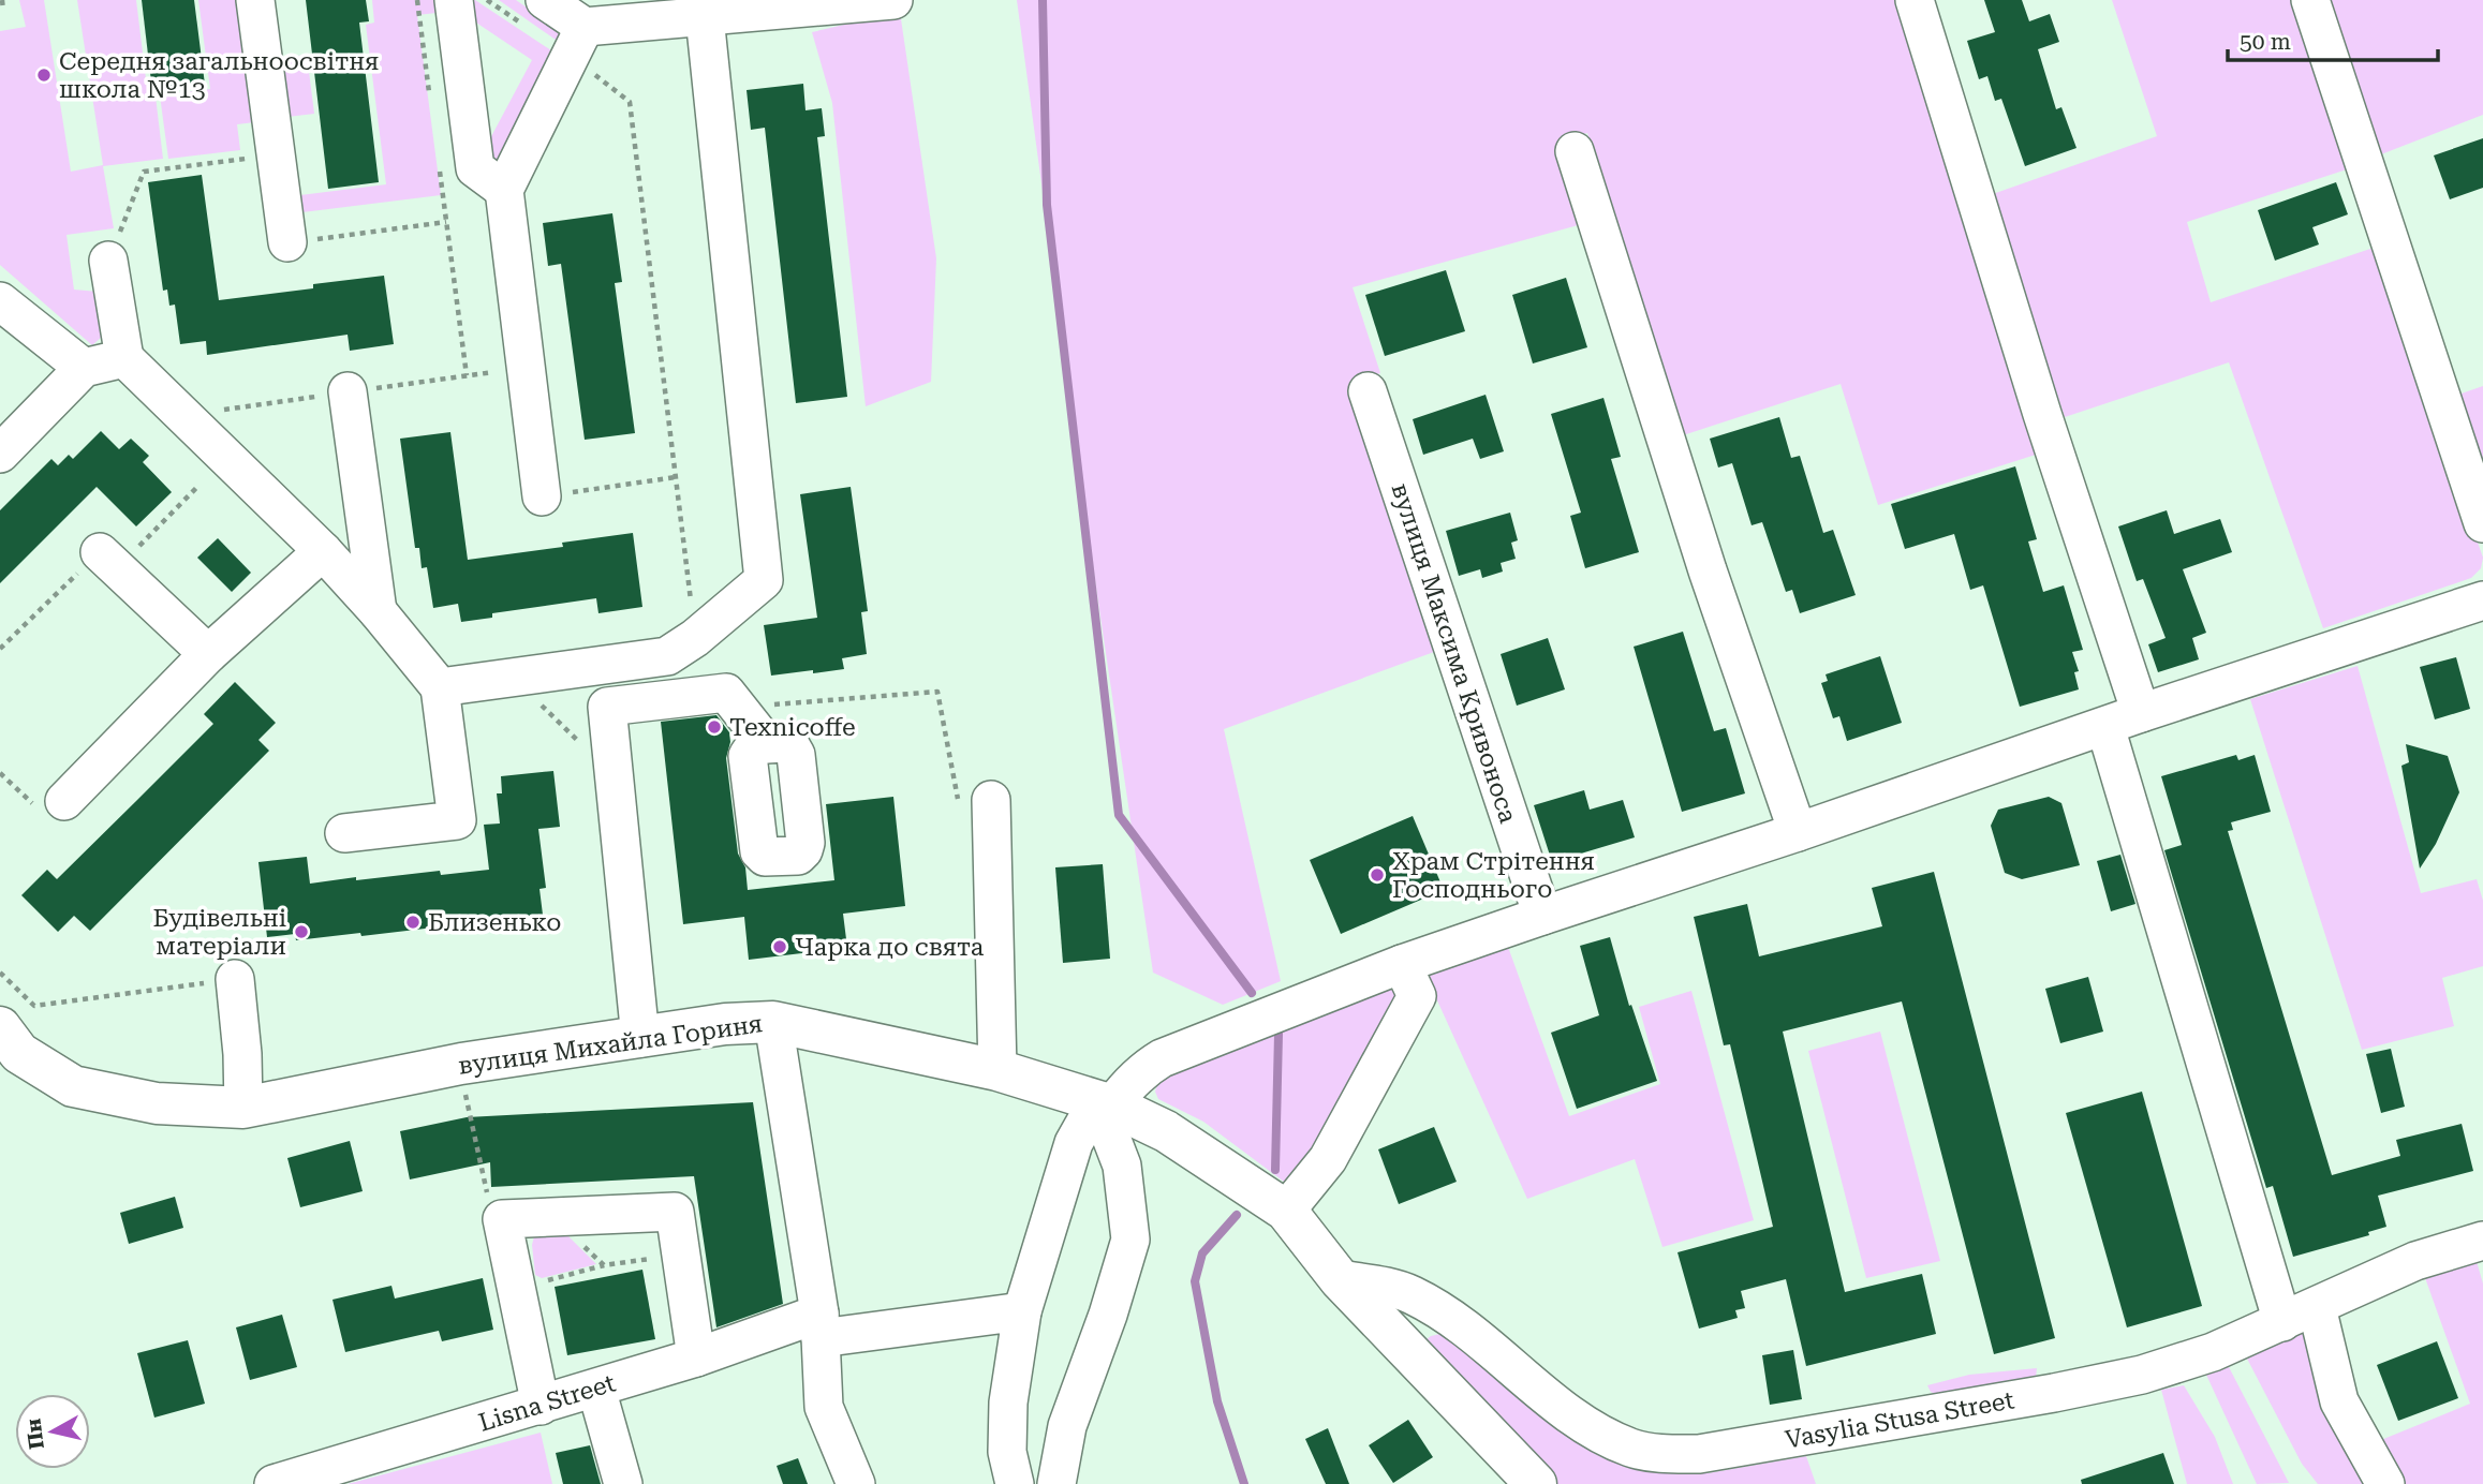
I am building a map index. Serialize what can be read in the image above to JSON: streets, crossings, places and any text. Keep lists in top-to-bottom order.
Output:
{
  "streets": {
    "main road": ["вулиця Михайла Гориня"],
    "street": ["вулиця Максима Кривоноса", "Lisna Street", "Vasylia Stusa Street"]
  },
  "crossings": [
    ["вулиця Михайла Гориня", "Vasylia Stusa Street"]
  ],
  "places": [
    "Середня загальноосвітня школа №13",
    "Texnicoffe",
    "Храм Стрітення Господнього",
    "Близенько",
    "Будівельні матеріали",
    "Чарка до свята"
  ],
  "scale_bar": "50 m",
  "north": "left"
}
